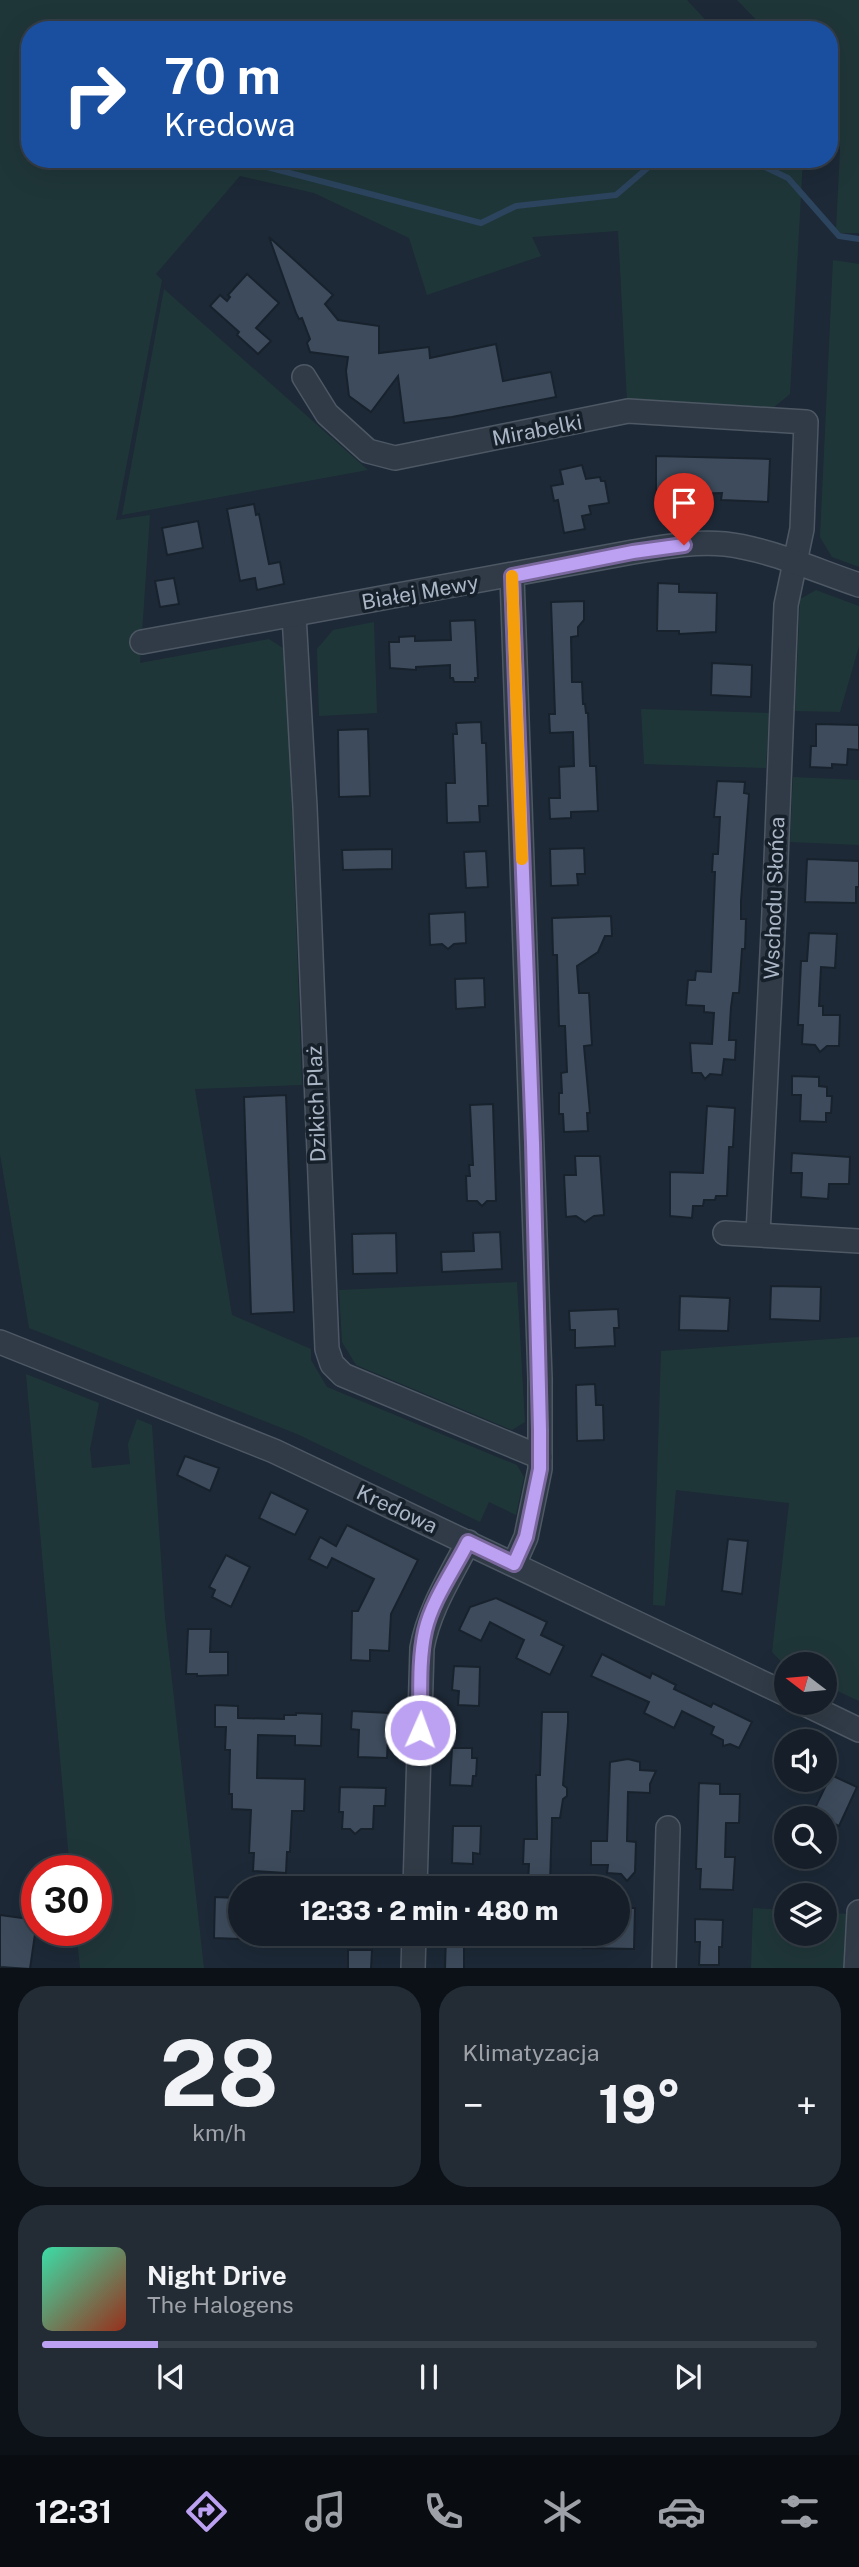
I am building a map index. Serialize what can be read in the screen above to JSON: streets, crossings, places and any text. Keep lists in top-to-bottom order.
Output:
{
  "streets": {
    "street": [
      "Mirabelki",
      "Białej Mewy",
      "Wschodu Słońca",
      "Dzikich Plaż",
      "Kredowa"
    ]
  },
  "crossings": [
    ["Mirabelki", "Wschodu Słońca"],
    ["Białej Mewy", "Wschodu Słońca"],
    ["Białej Mewy", "Dzikich Plaż"]
  ],
  "north": "left",
  "page": {
    "turn": ["70 m", "Kredowa"],
    "limit": "30",
    "trip": "12:33 · 2 min · 480 m",
    "tile": [
      ["28", "km/h"],
      "Klimatyzacja"
    ],
    "heat": ["−", "19°", "+"],
    "song": ["Night Drive", "The Halogens"],
    "tabs": "12:31"
  }
}
